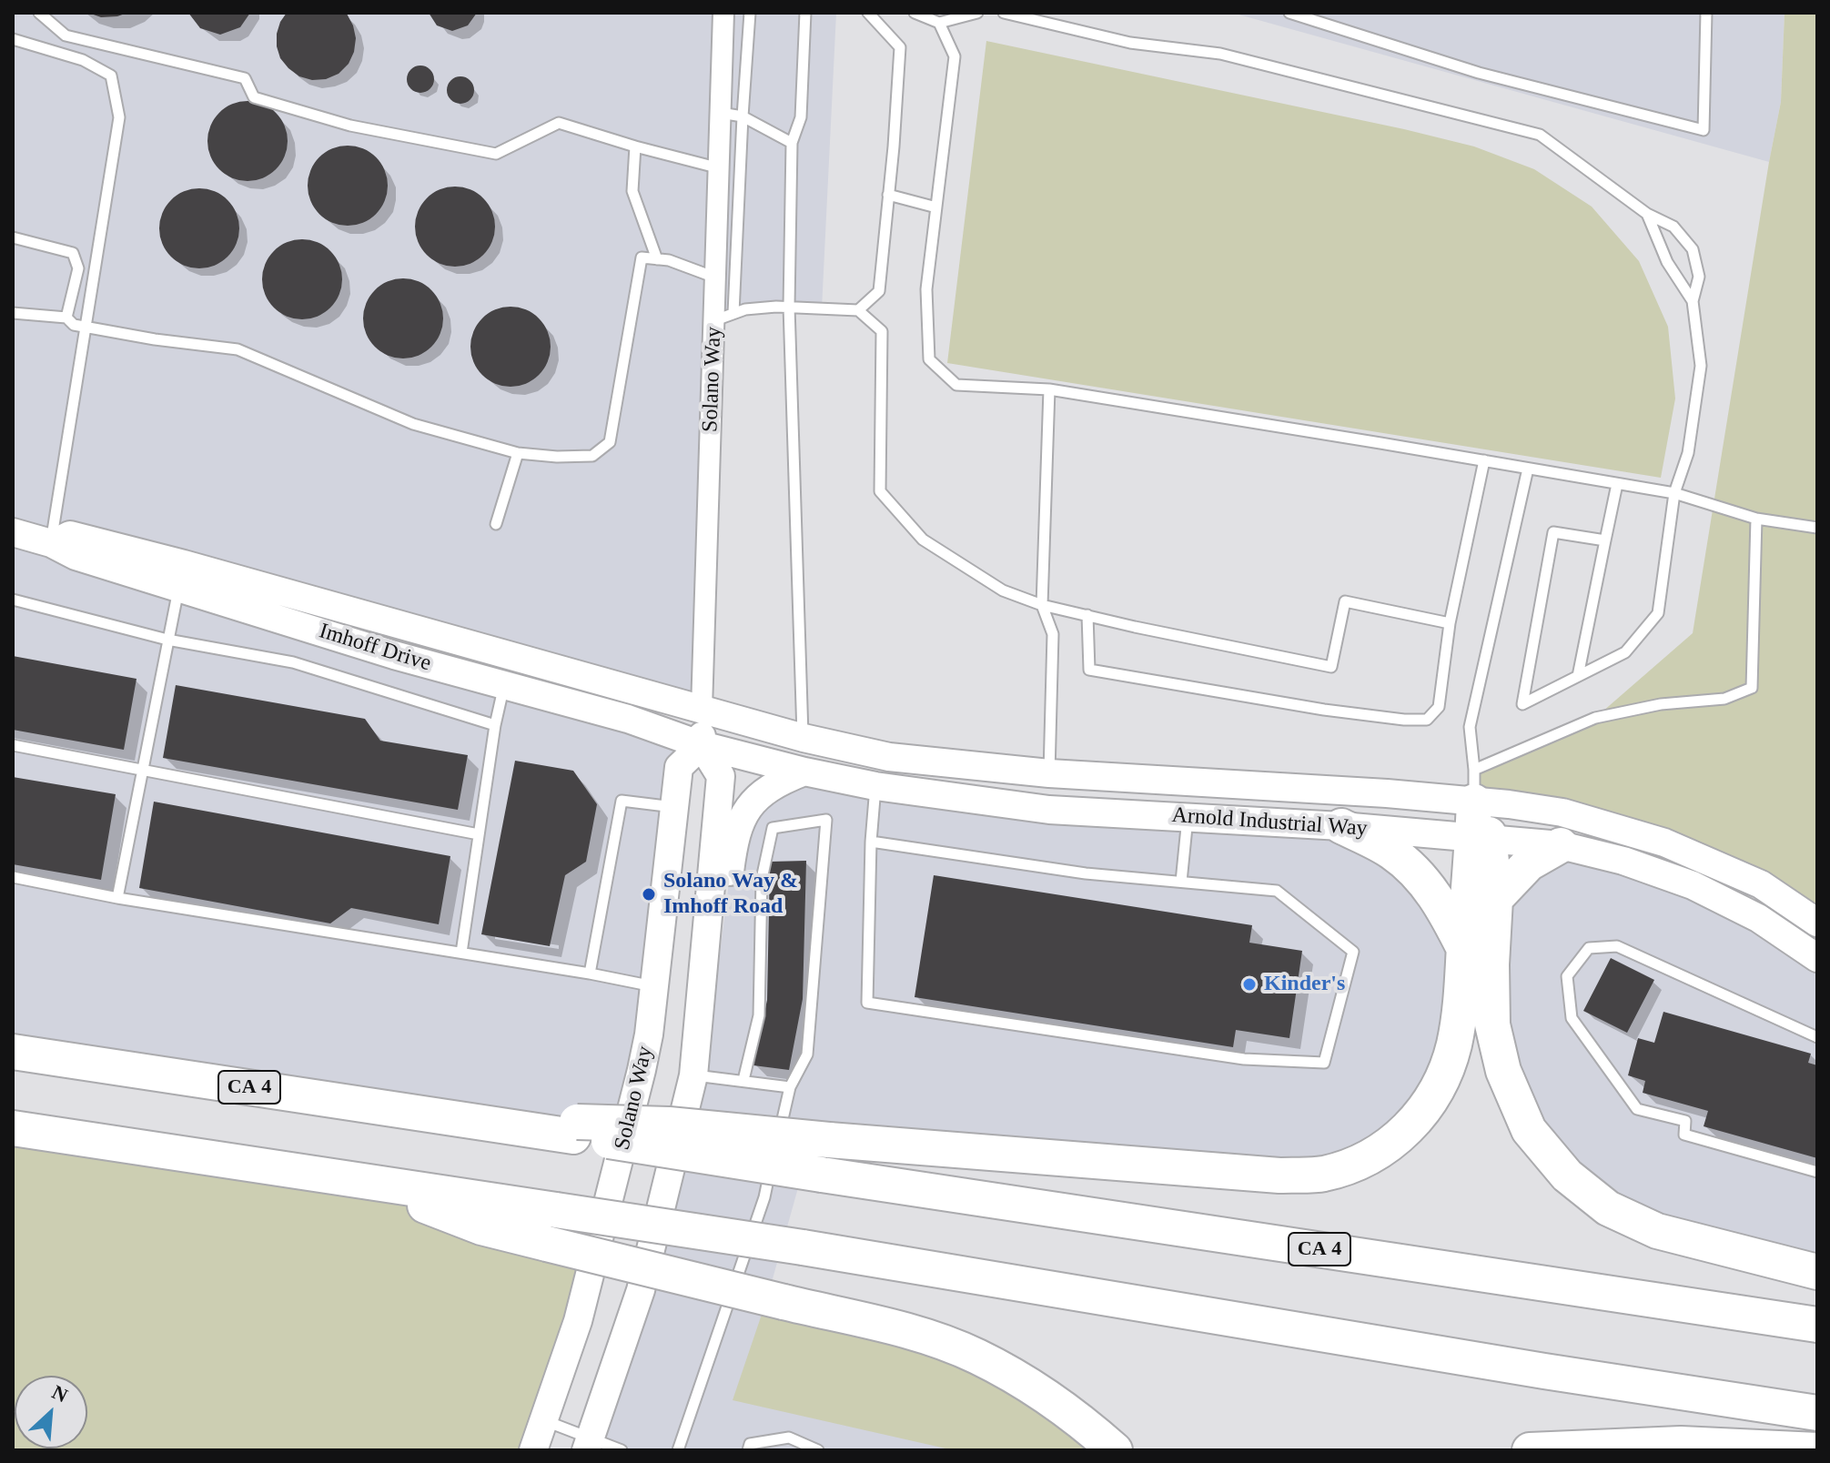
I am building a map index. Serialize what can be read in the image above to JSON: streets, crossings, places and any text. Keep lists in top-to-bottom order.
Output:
{
  "streets": {
    "highway": ["CA 4"],
    "street": ["Solano Way", "Imhoff Drive", "Arnold Industrial Way"]
  },
  "crossings": [
    ["Solano Way", "Imhoff Drive"],
    ["Solano Way", "Arnold Industrial Way"],
    ["Imhoff Drive", "Arnold Industrial Way"]
  ],
  "places": ["Solano Way & Imhoff Road", "Kinder's"],
  "north": "top right"
}
